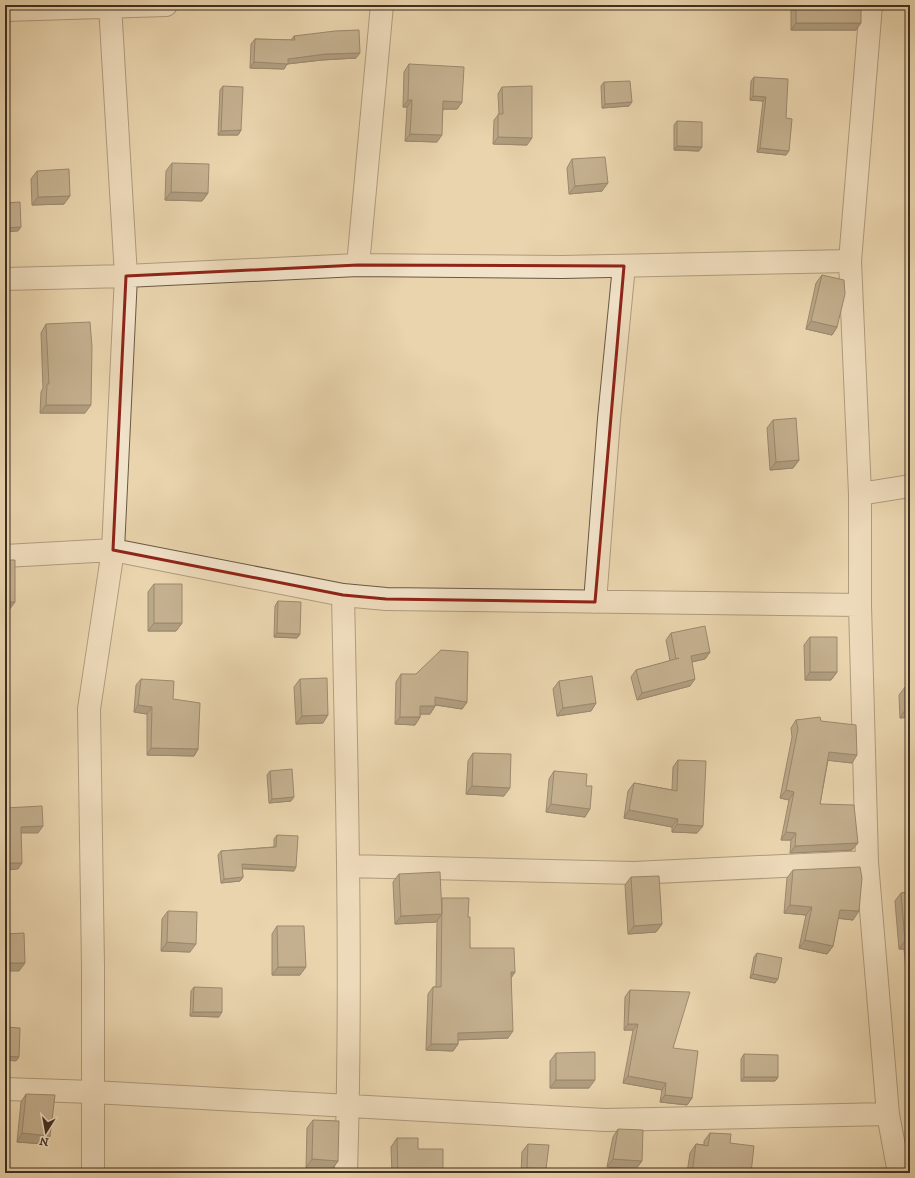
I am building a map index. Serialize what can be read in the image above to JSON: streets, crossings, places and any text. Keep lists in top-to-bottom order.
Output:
{
  "north": "bottom"
}
